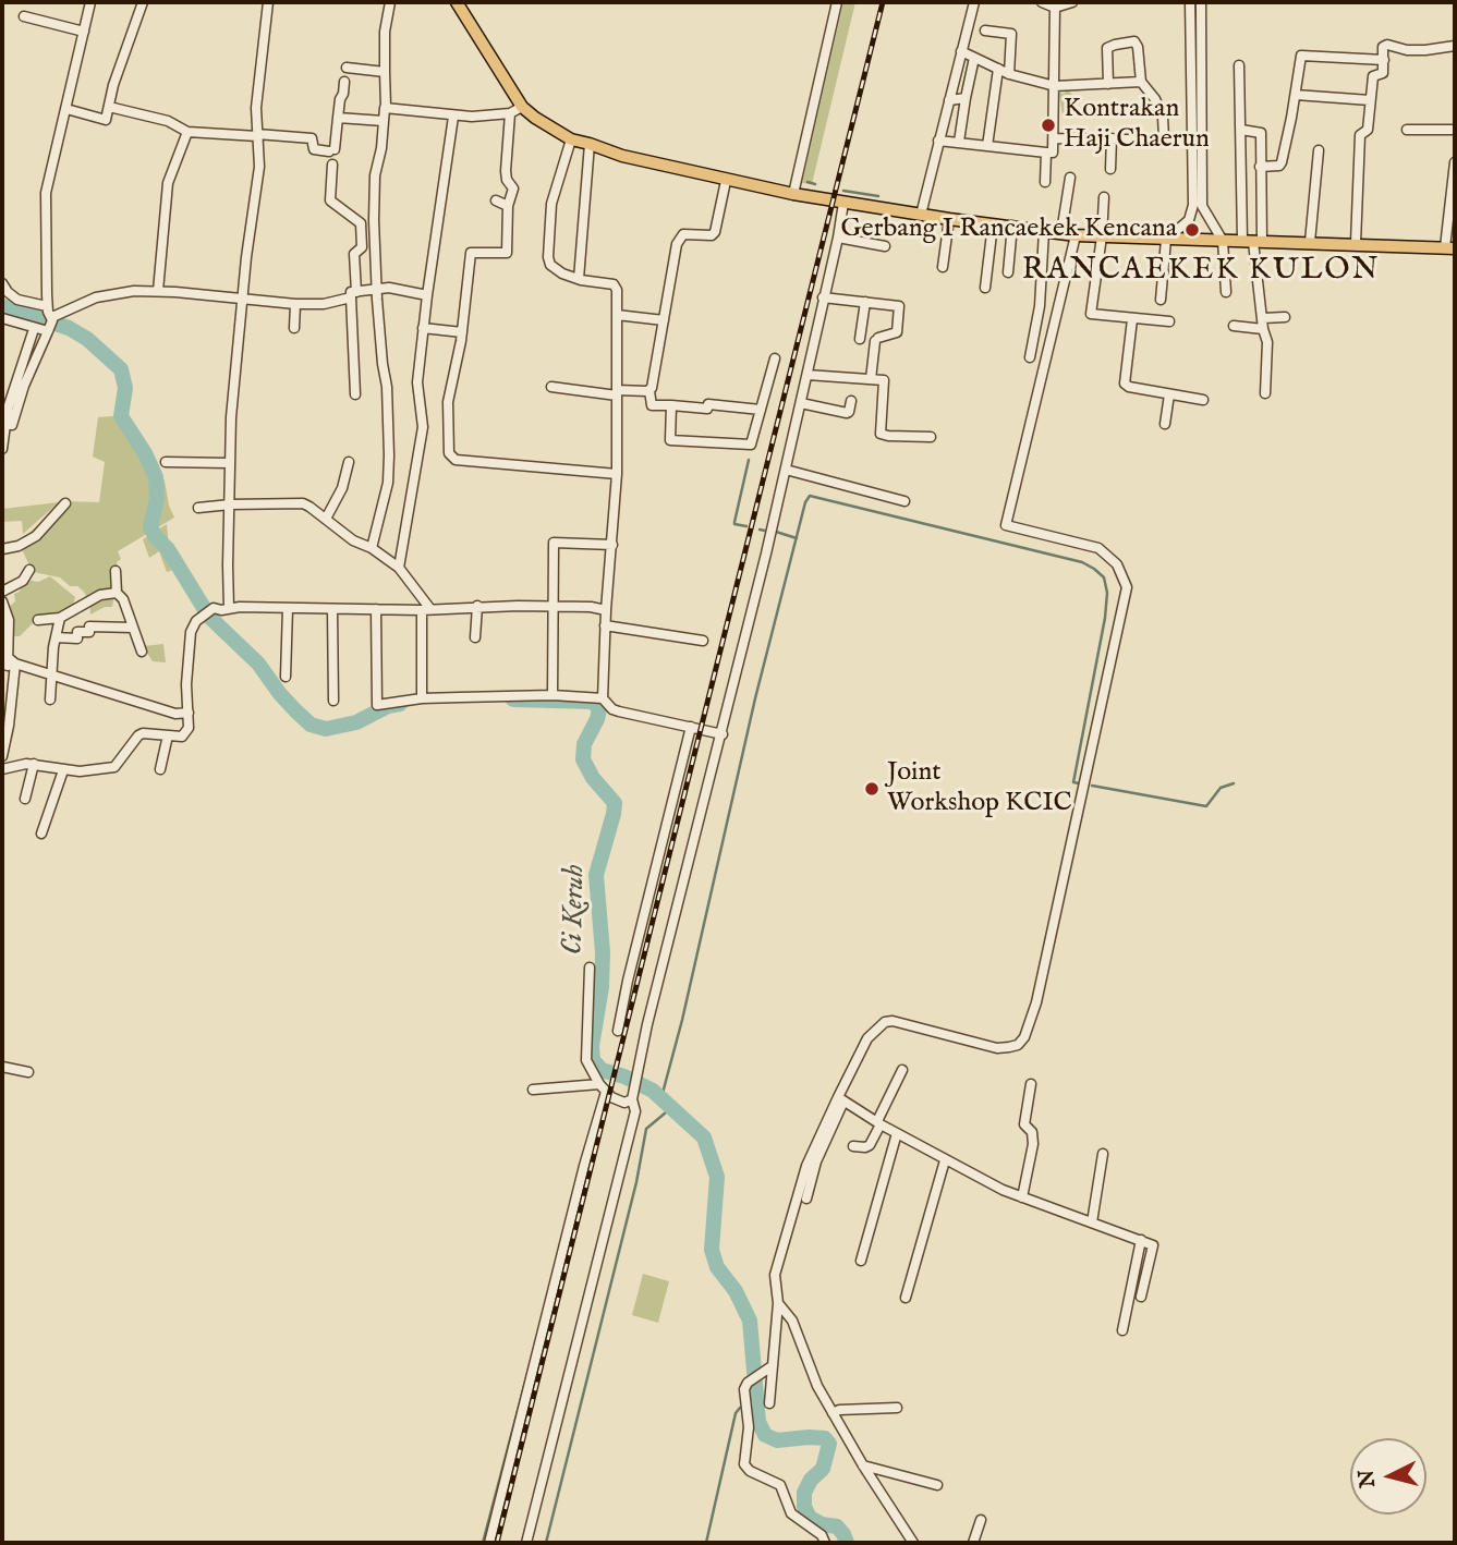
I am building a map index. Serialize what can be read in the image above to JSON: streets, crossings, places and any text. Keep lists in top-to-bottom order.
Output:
{
  "districts": ["RANCAEKEK KULON"],
  "water": ["Ci Keruh"],
  "places": ["Kontrakan Haji Chaerun", "Gerbang I Rancaekek Kencana", "Joint Workshop KCIC"],
  "north": "left"
}
